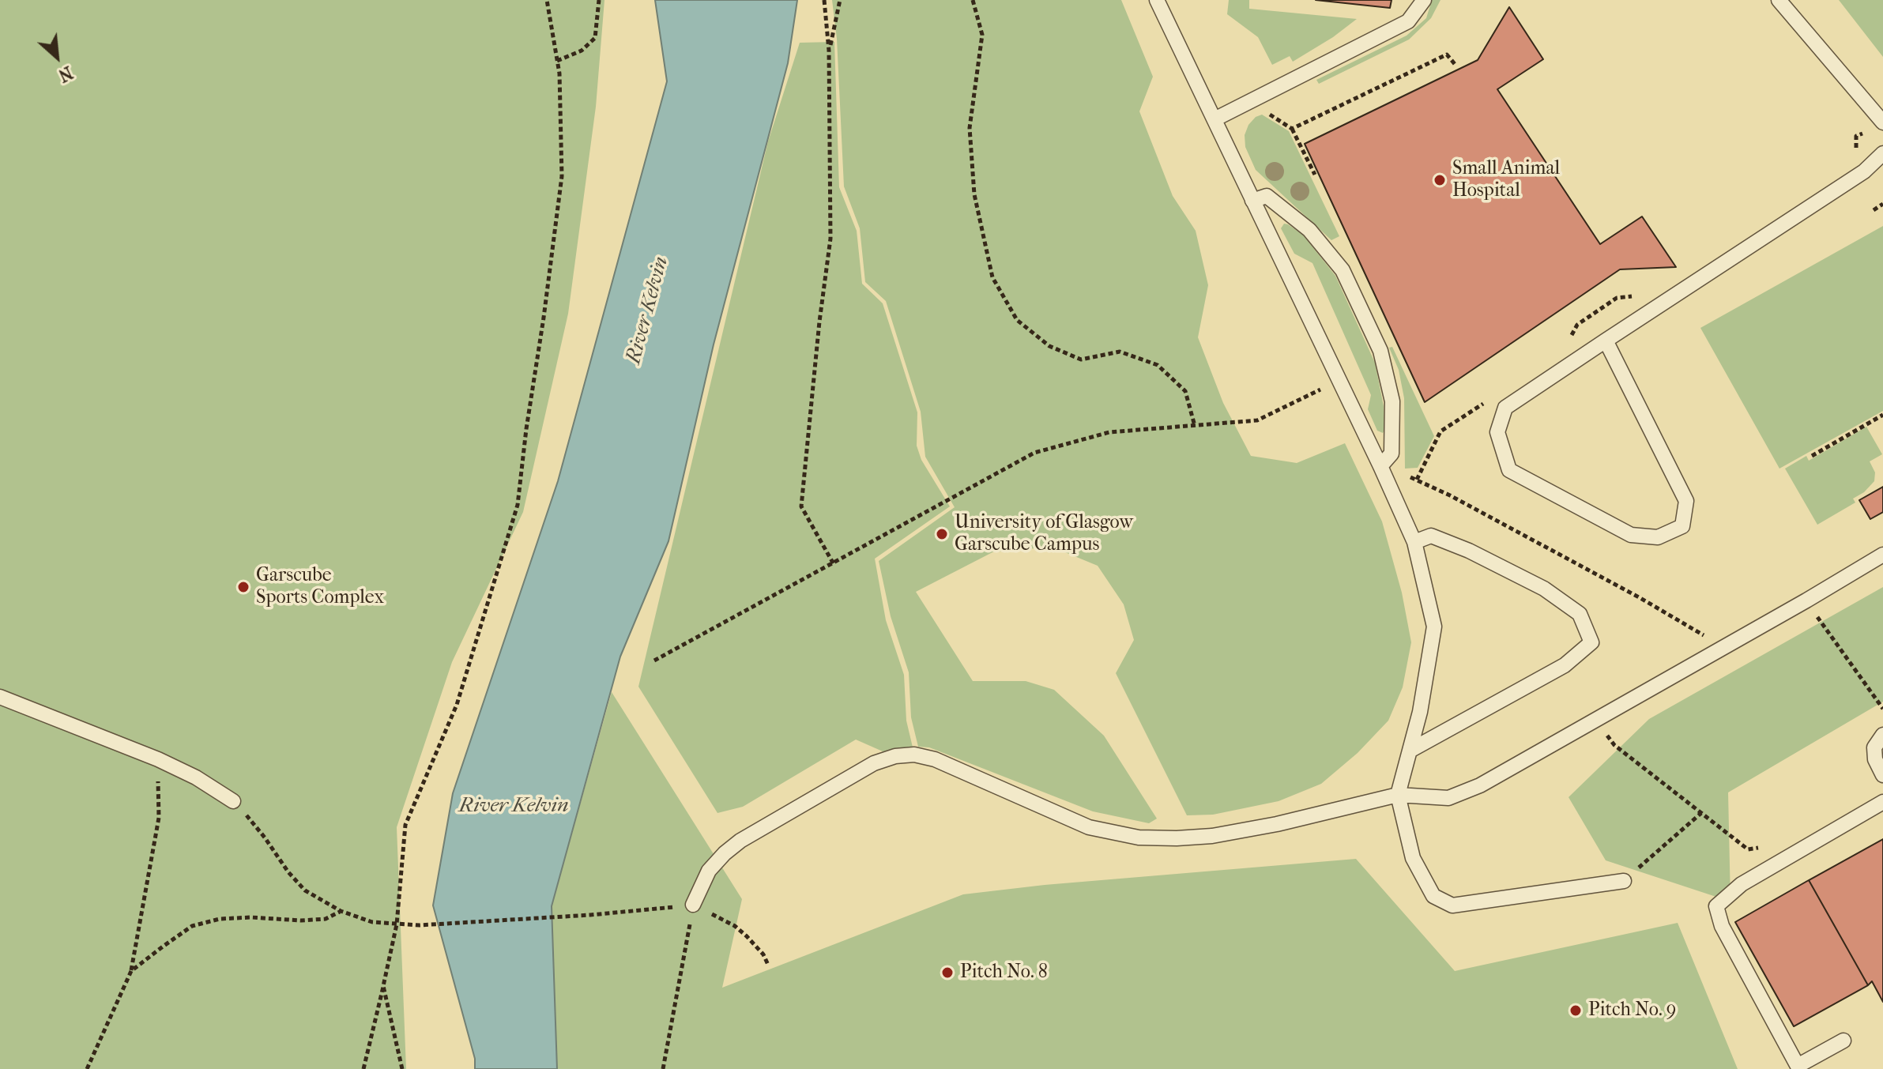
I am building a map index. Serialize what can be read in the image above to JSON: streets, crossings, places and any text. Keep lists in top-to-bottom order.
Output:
{
  "water": ["River Kelvin"],
  "places": [
    "Small Animal Hospital",
    "University of Glasgow Garscube Campus",
    "Garscube Sports Complex",
    "Pitch No. 8",
    "Pitch No. 9"
  ],
  "north": "bottom right"
}
